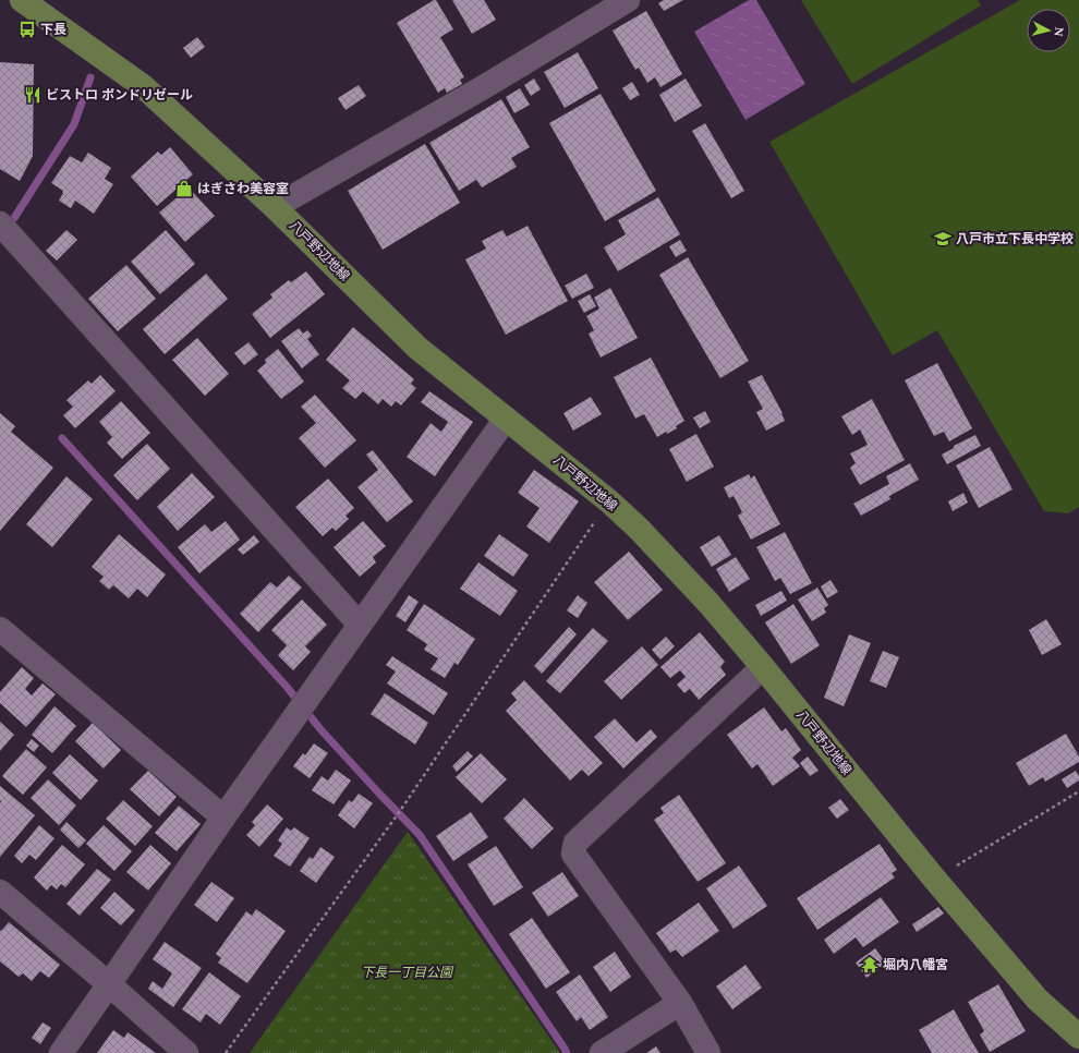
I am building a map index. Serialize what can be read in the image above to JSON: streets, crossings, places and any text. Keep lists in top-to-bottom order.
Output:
{
  "streets": {
    "main road": ["八戸野辺地線"]
  },
  "parks": ["下長一丁目公園"],
  "places": {
    "bus stop": ["下長"],
    "restaurant": ["ビストロ ポンドリゼール"],
    "shop": ["はぎさわ美容室"],
    "school or university": ["八戸市立下長中学校"],
    "temple": ["堀内八幡宮"]
  },
  "north": "right"
}
